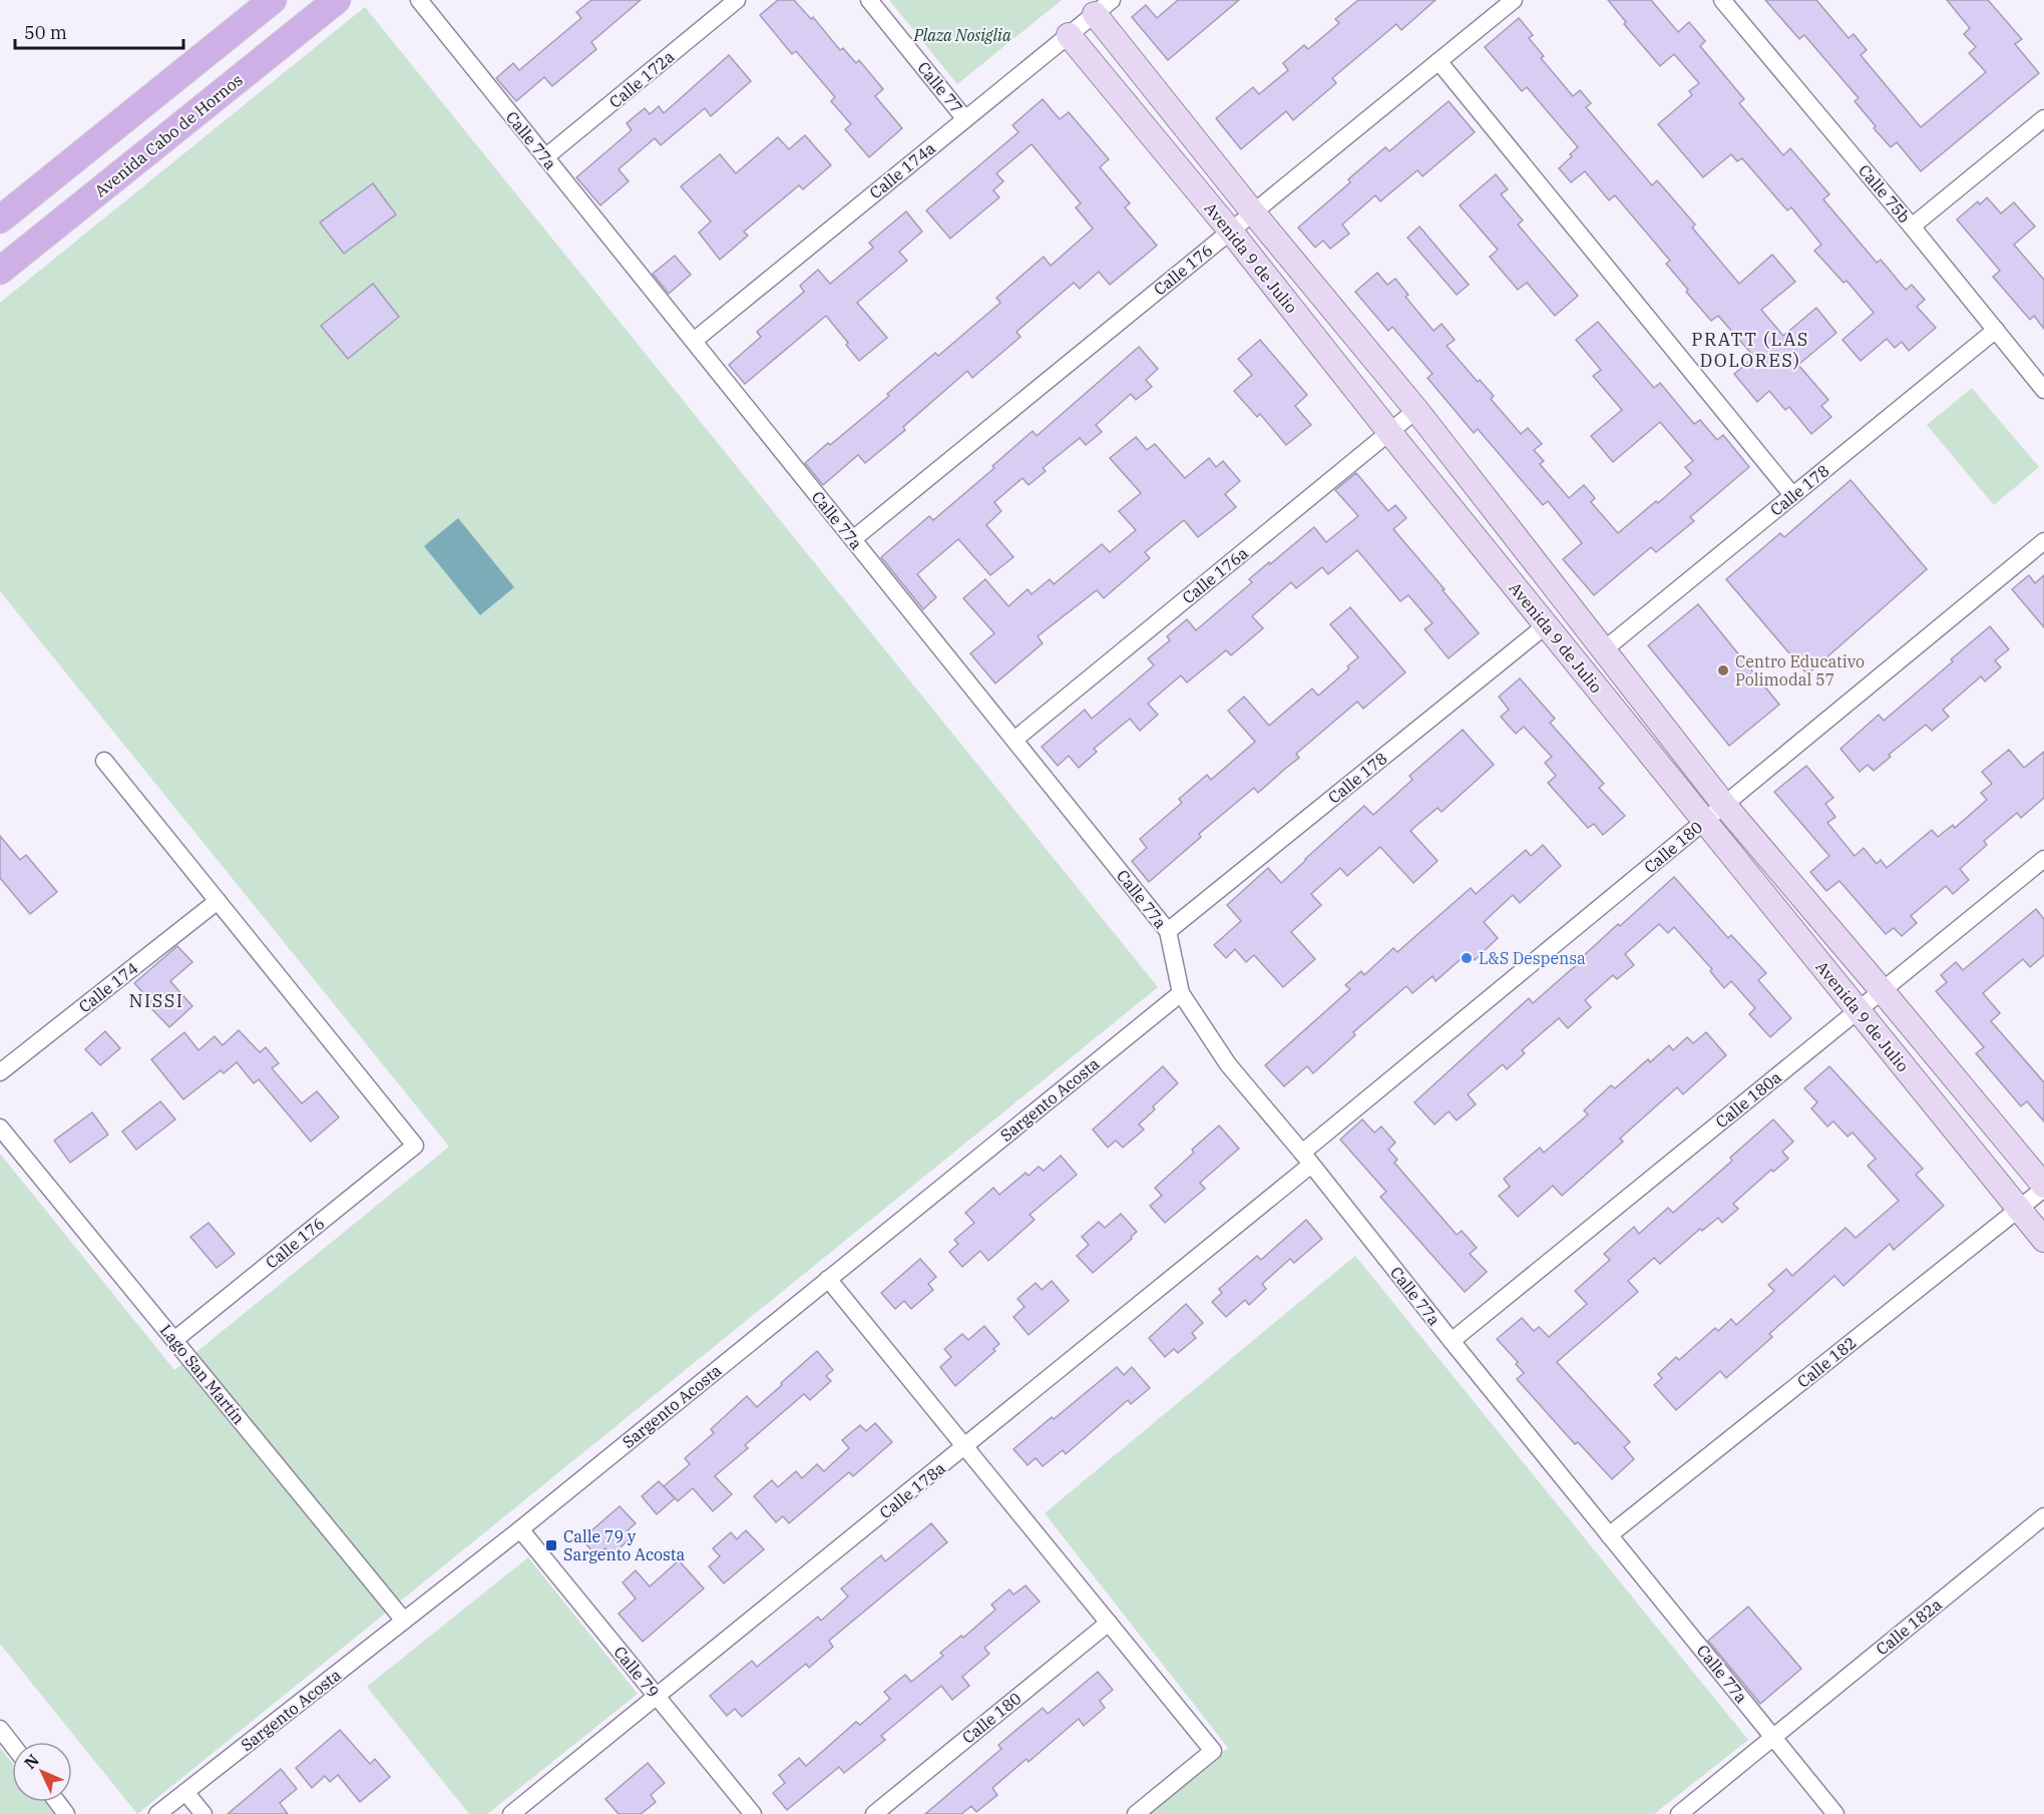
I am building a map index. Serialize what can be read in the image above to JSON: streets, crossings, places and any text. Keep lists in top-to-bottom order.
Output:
{
  "streets": {
    "main road": ["Avenida Cabo de Hornos", "Avenida 9 de Julio"],
    "street": [
      "Calle 172a",
      "Calle 77",
      "Calle 77a",
      "Calle 174a",
      "Calle 75b",
      "Calle 176",
      "Calle 178",
      "Calle 176a",
      "Calle 180",
      "Calle 174",
      "Sargento Acosta",
      "Calle 180a",
      "Calle 182",
      "Lago San Martín",
      "Calle 178a",
      "Calle 182a",
      "Calle 79"
    ]
  },
  "crossings": [
    ["Calle 172a", "Calle 77a"],
    ["Calle 77", "Calle 174a"],
    ["Calle 77a", "Calle 174a"],
    ["Calle 77a", "Calle 176"],
    ["Calle 77a", "Calle 178"],
    ["Calle 77a", "Calle 176a"],
    ["Calle 77a", "Calle 180"],
    ["Calle 77a", "Sargento Acosta"],
    ["Calle 77a", "Calle 180a"],
    ["Calle 77a", "Calle 182"],
    ["Calle 77a", "Calle 178a"],
    ["Calle 77a", "Calle 182a"],
    ["Calle 174a", "Avenida 9 de Julio"],
    ["Calle 75b", "Calle 178"],
    ["Avenida 9 de Julio", "Calle 176"],
    ["Avenida 9 de Julio", "Calle 178"],
    ["Avenida 9 de Julio", "Calle 176a"],
    ["Avenida 9 de Julio", "Calle 180"],
    ["Avenida 9 de Julio", "Calle 180a"],
    ["Avenida 9 de Julio", "Calle 182"],
    ["Calle 176", "Calle 174"],
    ["Calle 176", "Lago San Martín"],
    ["Calle 180", "Calle 178a"],
    ["Sargento Acosta", "Lago San Martín"],
    ["Sargento Acosta", "Calle 79"],
    ["Calle 178a", "Calle 79"]
  ],
  "districts": ["PRATT (LAS DOLORES)", "NISSI"],
  "parks": ["Plaza Nosiglia"],
  "places": {
    "other": ["Centro Educativo Polimodal 57", "L&S Despensa"],
    "transit": ["Calle 79 y Sargento Acosta"]
  },
  "scale_bar": "50 m",
  "north": "top left"
}
